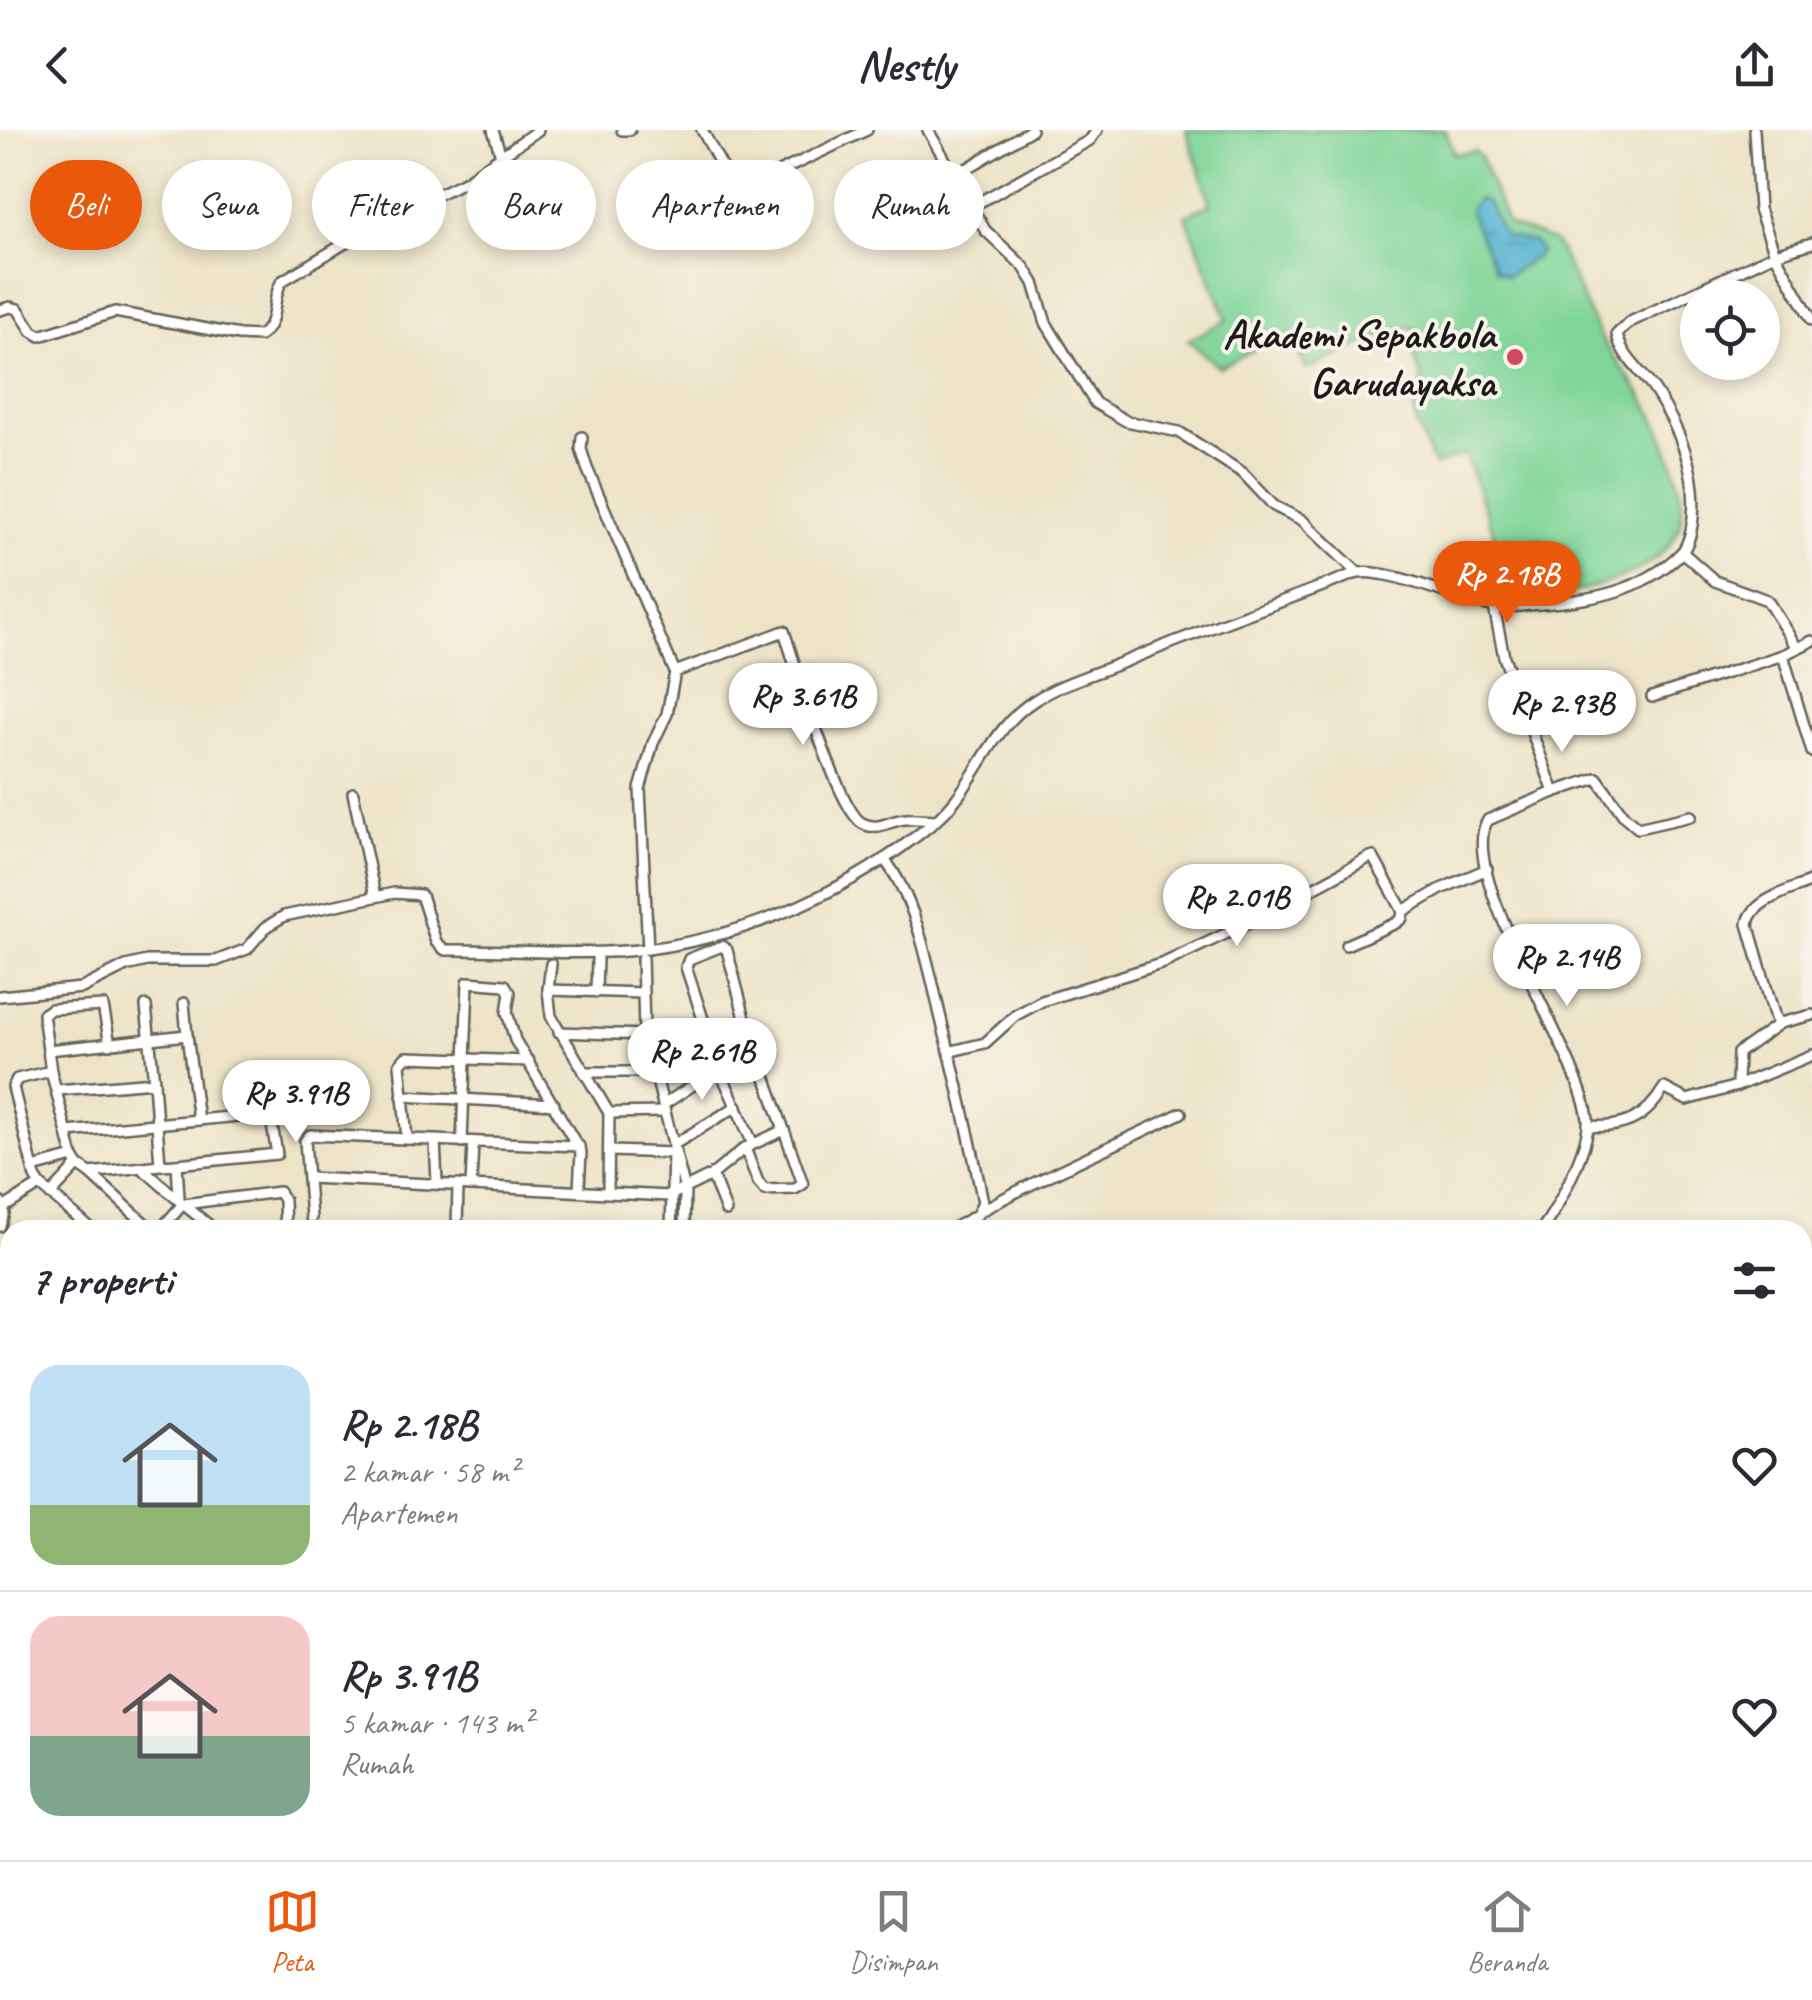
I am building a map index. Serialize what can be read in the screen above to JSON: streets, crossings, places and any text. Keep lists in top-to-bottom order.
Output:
{
  "places": ["Akademi Sepakbola Garudayaksa"],
  "page": {
    "header": "Nestly",
    "chip": [
      "Beli",
      "Sewa",
      "Filter",
      "Baru",
      "Apartemen",
      "Rumah"
    ],
    "price": [
      "Rp 2.18B",
      "Rp 3.61B",
      "Rp 2.93B",
      "Rp 2.01B",
      "Rp 2.14B",
      "Rp 2.61B",
      "Rp 3.91B"
    ],
    "heading": "7 properti",
    "list": [
      {
        "name": "Rp 2.18B",
        "note": "2 kamar · 58 m² · Apartemen"
      },
      {
        "name": "Rp 3.91B",
        "note": "5 kamar · 143 m² · Rumah"
      }
    ],
    "tabs": ["Peta", "Disimpan", "Beranda"]
  }
}
